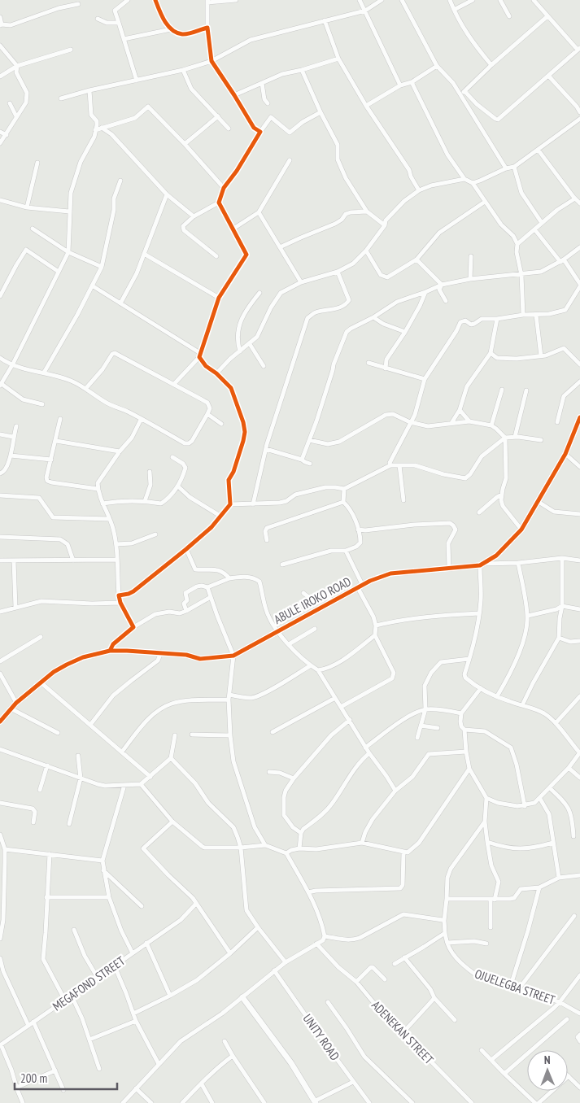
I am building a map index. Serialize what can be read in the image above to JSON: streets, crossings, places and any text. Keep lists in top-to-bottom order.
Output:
{
  "streets": {
    "street": [
      "ABULE IROKO ROAD",
      "MEGAFOND STREET",
      "OJUELEGBA STREET",
      "ADENEKAN STREET",
      "UNITY ROAD"
    ]
  },
  "scale_bar": "200 m",
  "north": "top"
}
